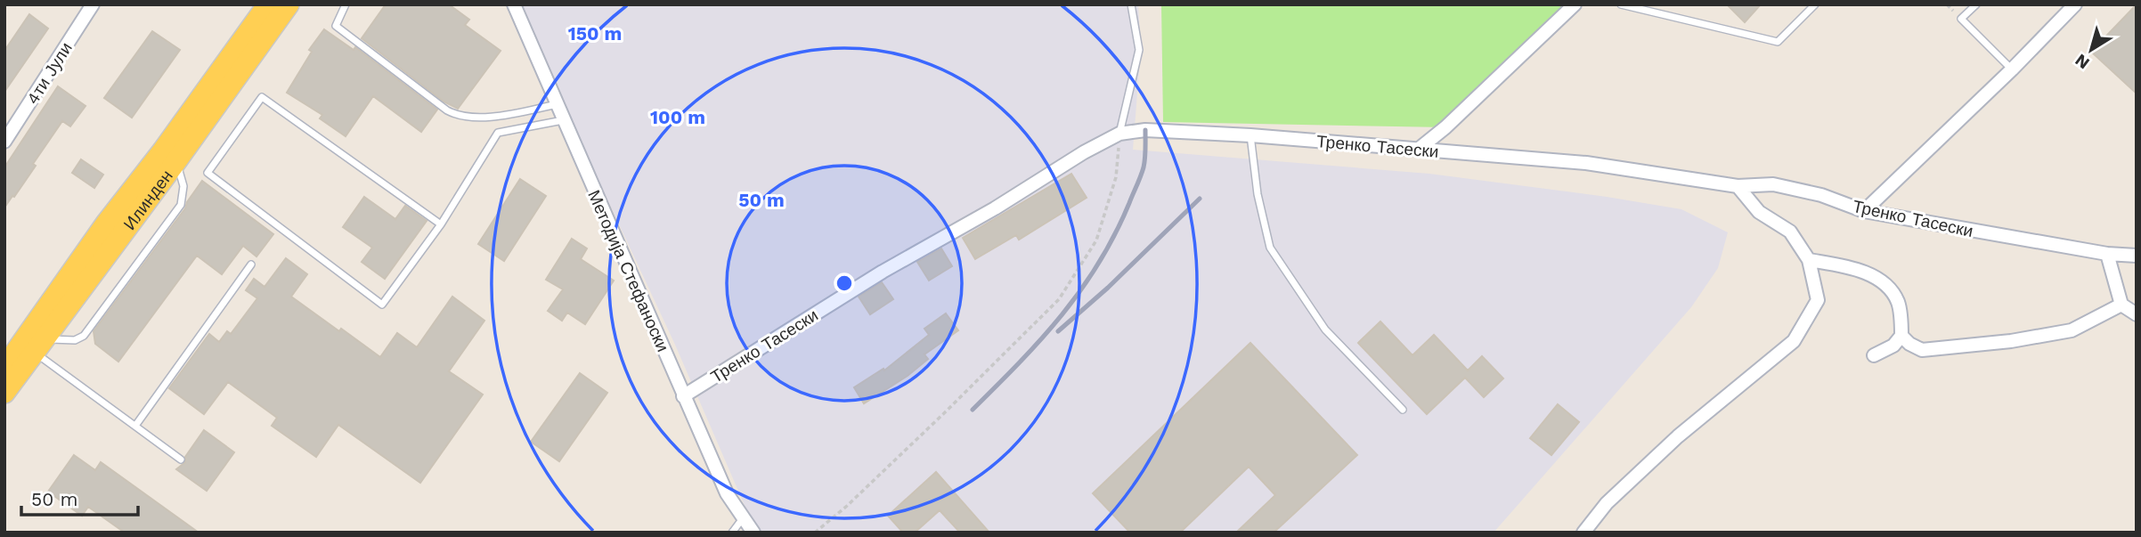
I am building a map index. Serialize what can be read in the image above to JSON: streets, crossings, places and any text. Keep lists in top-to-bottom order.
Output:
{
  "streets": {
    "main road": ["Илинден"],
    "street": ["4ти Јули", "Тренко Тасески", "Методија Стефаноски"]
  },
  "crossings": [
    ["Тренко Тасески", "Методија Стефаноски"]
  ],
  "scale_bar": "50 m",
  "north": "bottom left",
  "rings": ["150 m", "100 m", "50 m"]
}
